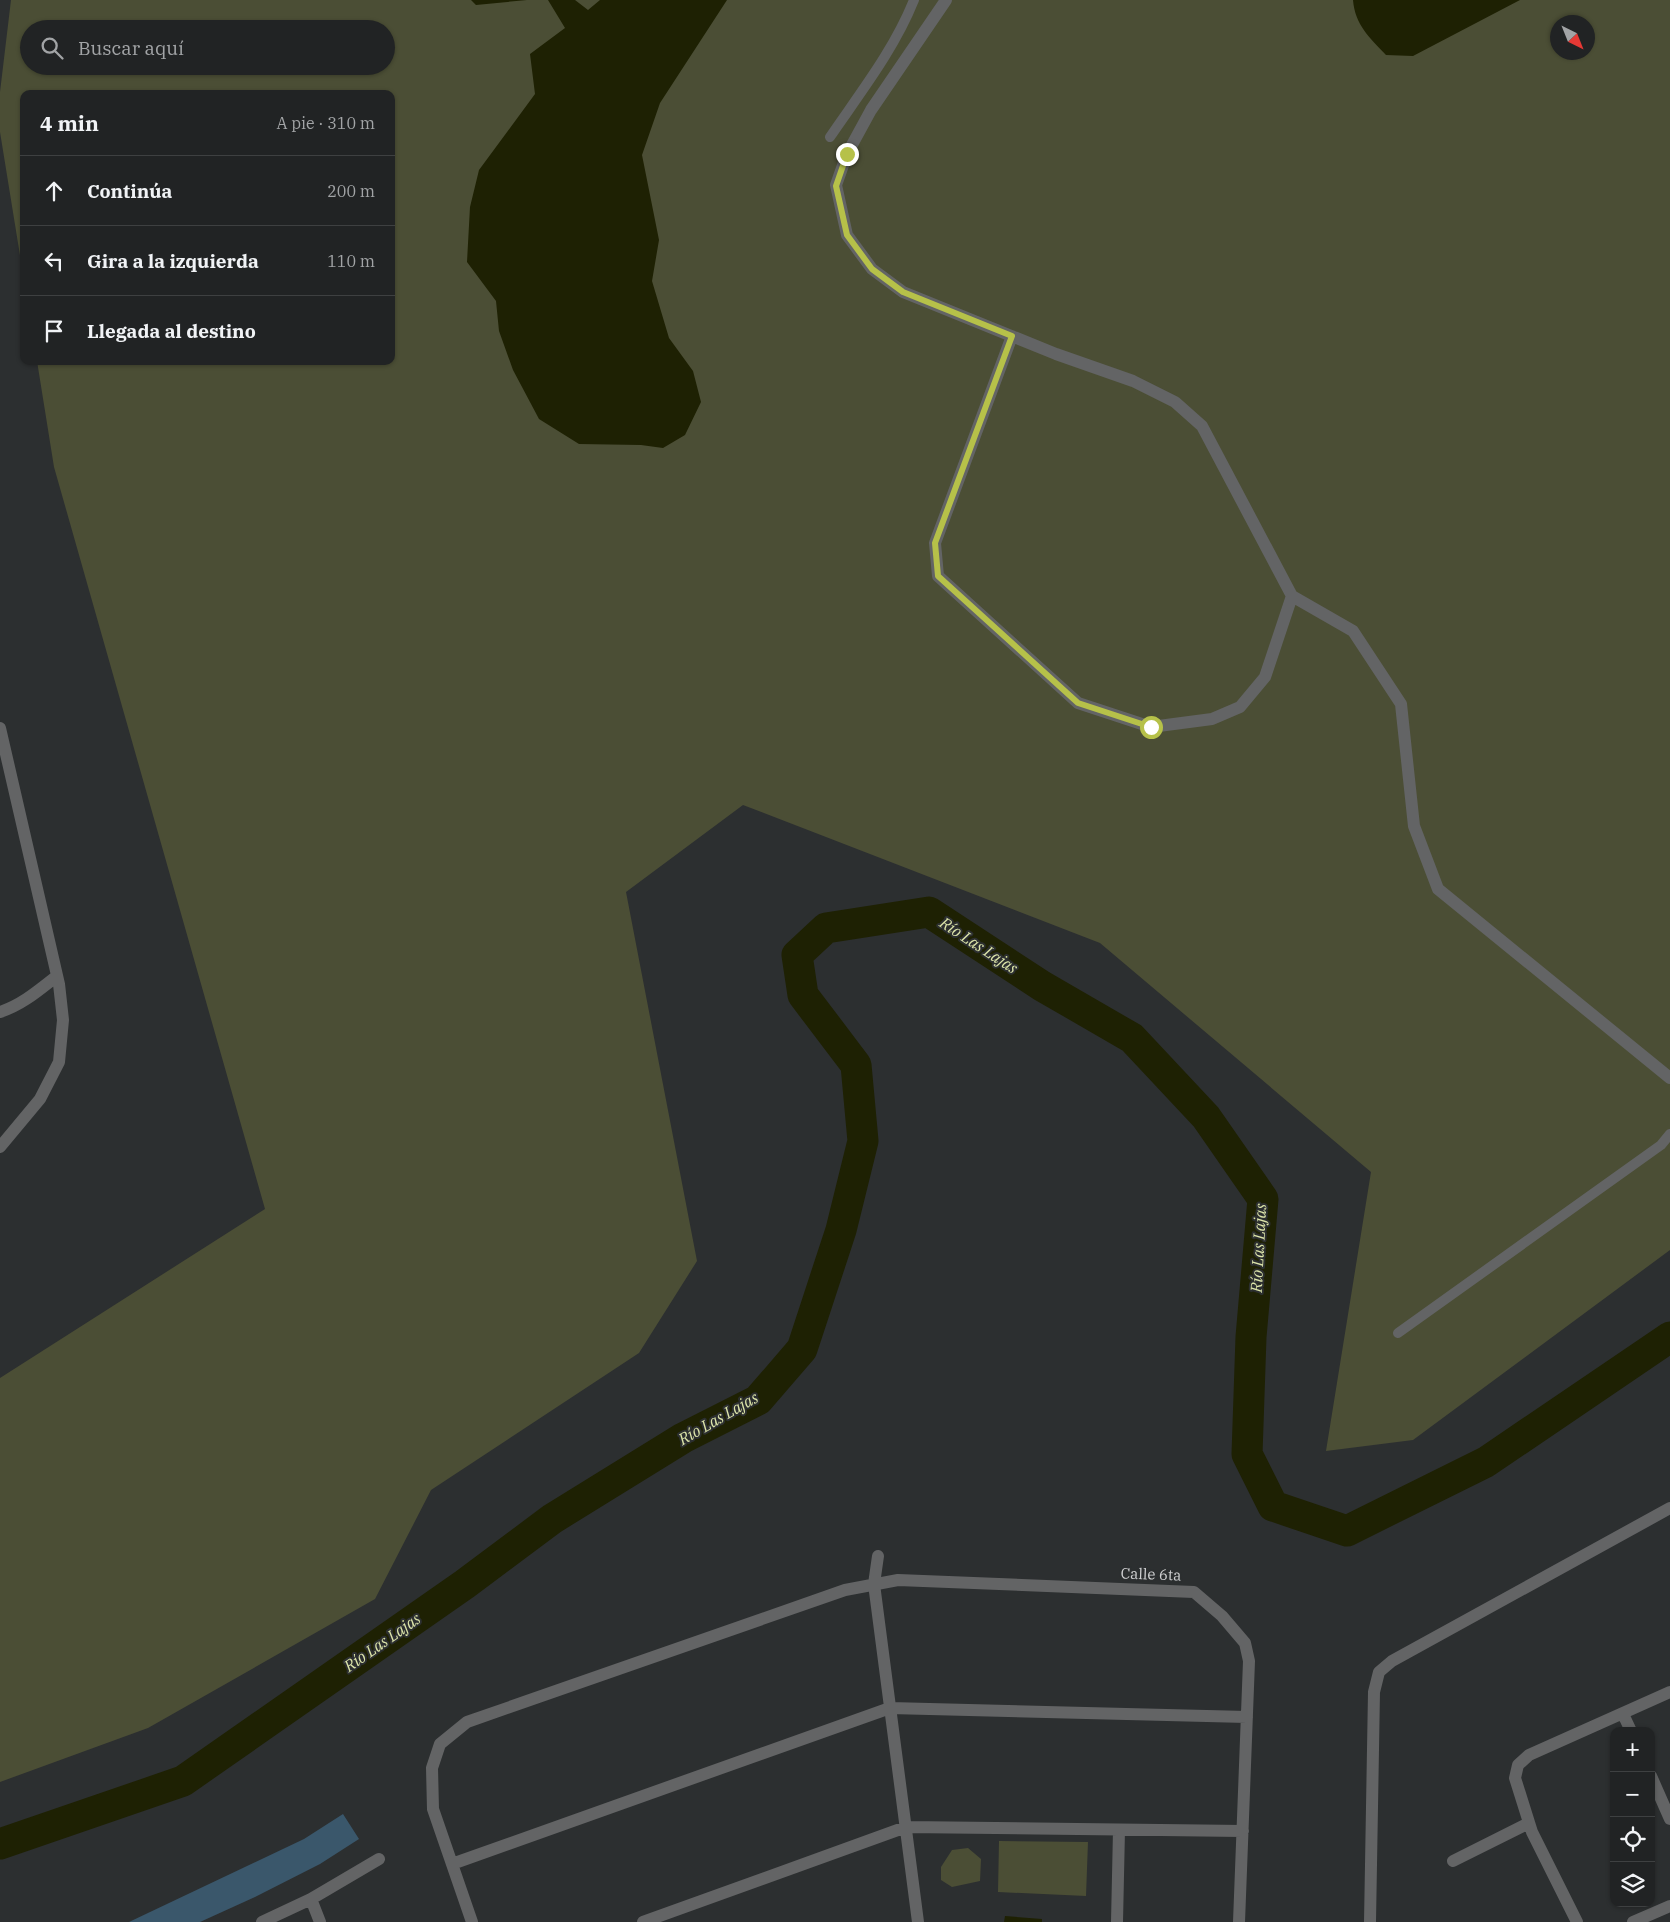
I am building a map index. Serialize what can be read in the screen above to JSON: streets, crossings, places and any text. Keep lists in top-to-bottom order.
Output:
{
  "streets": {
    "street": ["Calle 6ta"]
  },
  "water": ["Río Las Lajas"],
  "north": "bottom right",
  "page": {
    "search": "Buscar aquí",
    "heading": ["4 min", "A pie · 310 m"],
    "list": [
      ["Continúa", "200 m"],
      ["Gira a la izquierda", "110 m"],
      "Llegada al destino"
    ],
    "map_buttons": ["+", "−"]
  }
}
